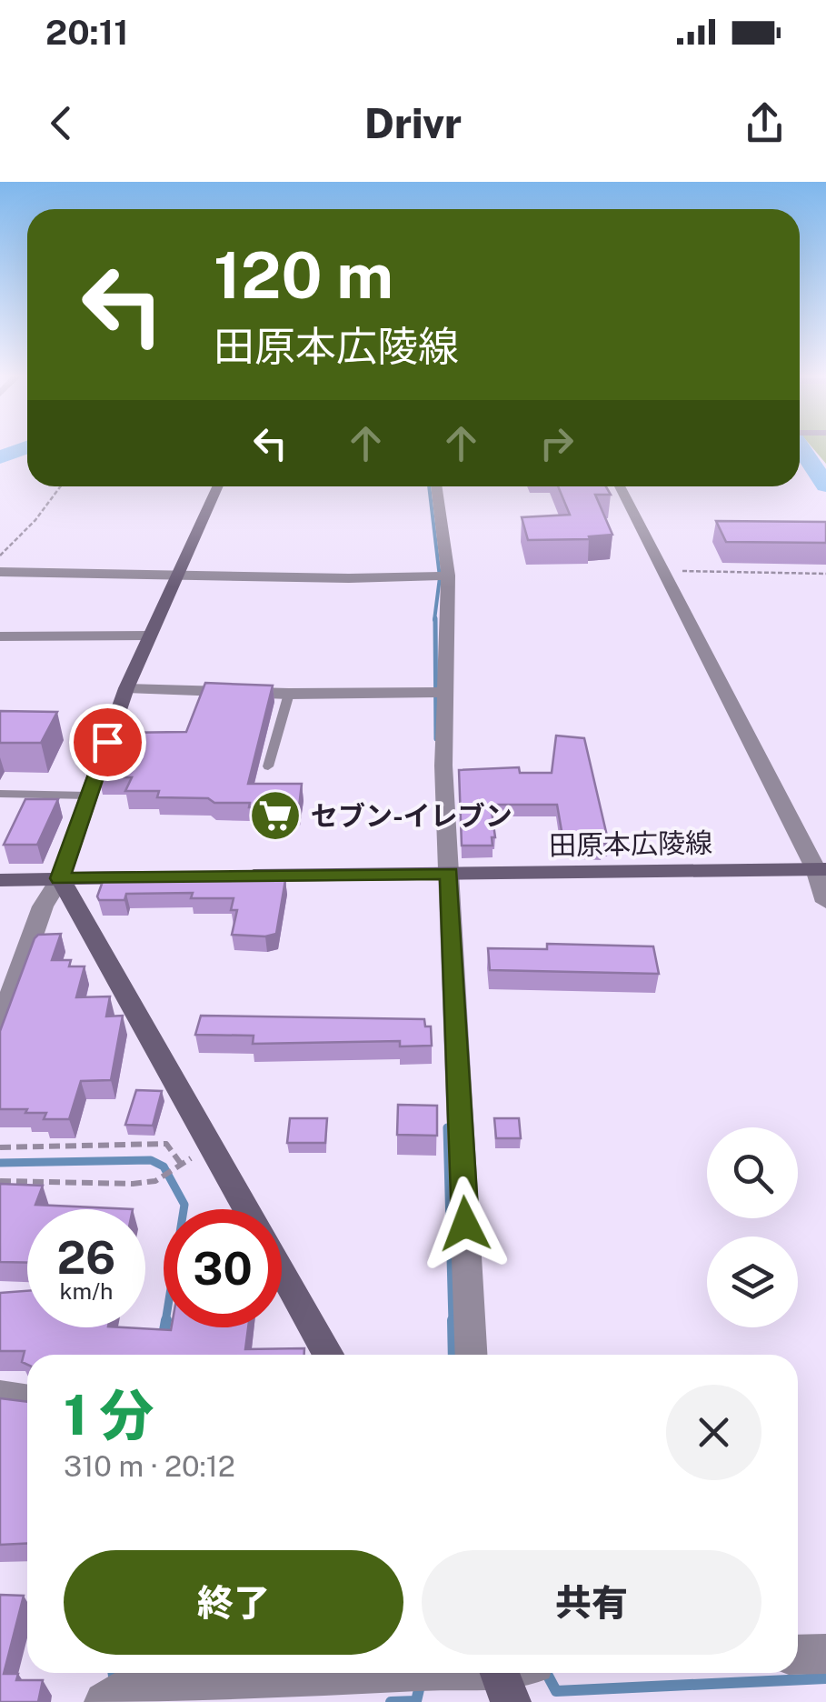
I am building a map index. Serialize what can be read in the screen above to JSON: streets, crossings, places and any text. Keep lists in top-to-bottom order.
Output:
{
  "streets": {
    "street": ["田原本広陵線"]
  },
  "places": {
    "supermarket": ["セブン-イレブン"]
  },
  "page": {
    "status": "20:11",
    "header": "Drivr",
    "turn": ["120 m", "田原本広陵線"],
    "speed": "26 km/h",
    "limit": "30",
    "heading": ["1 分", "310 m · 20:12"],
    "buttons": ["終了", "共有"]
  }
}
